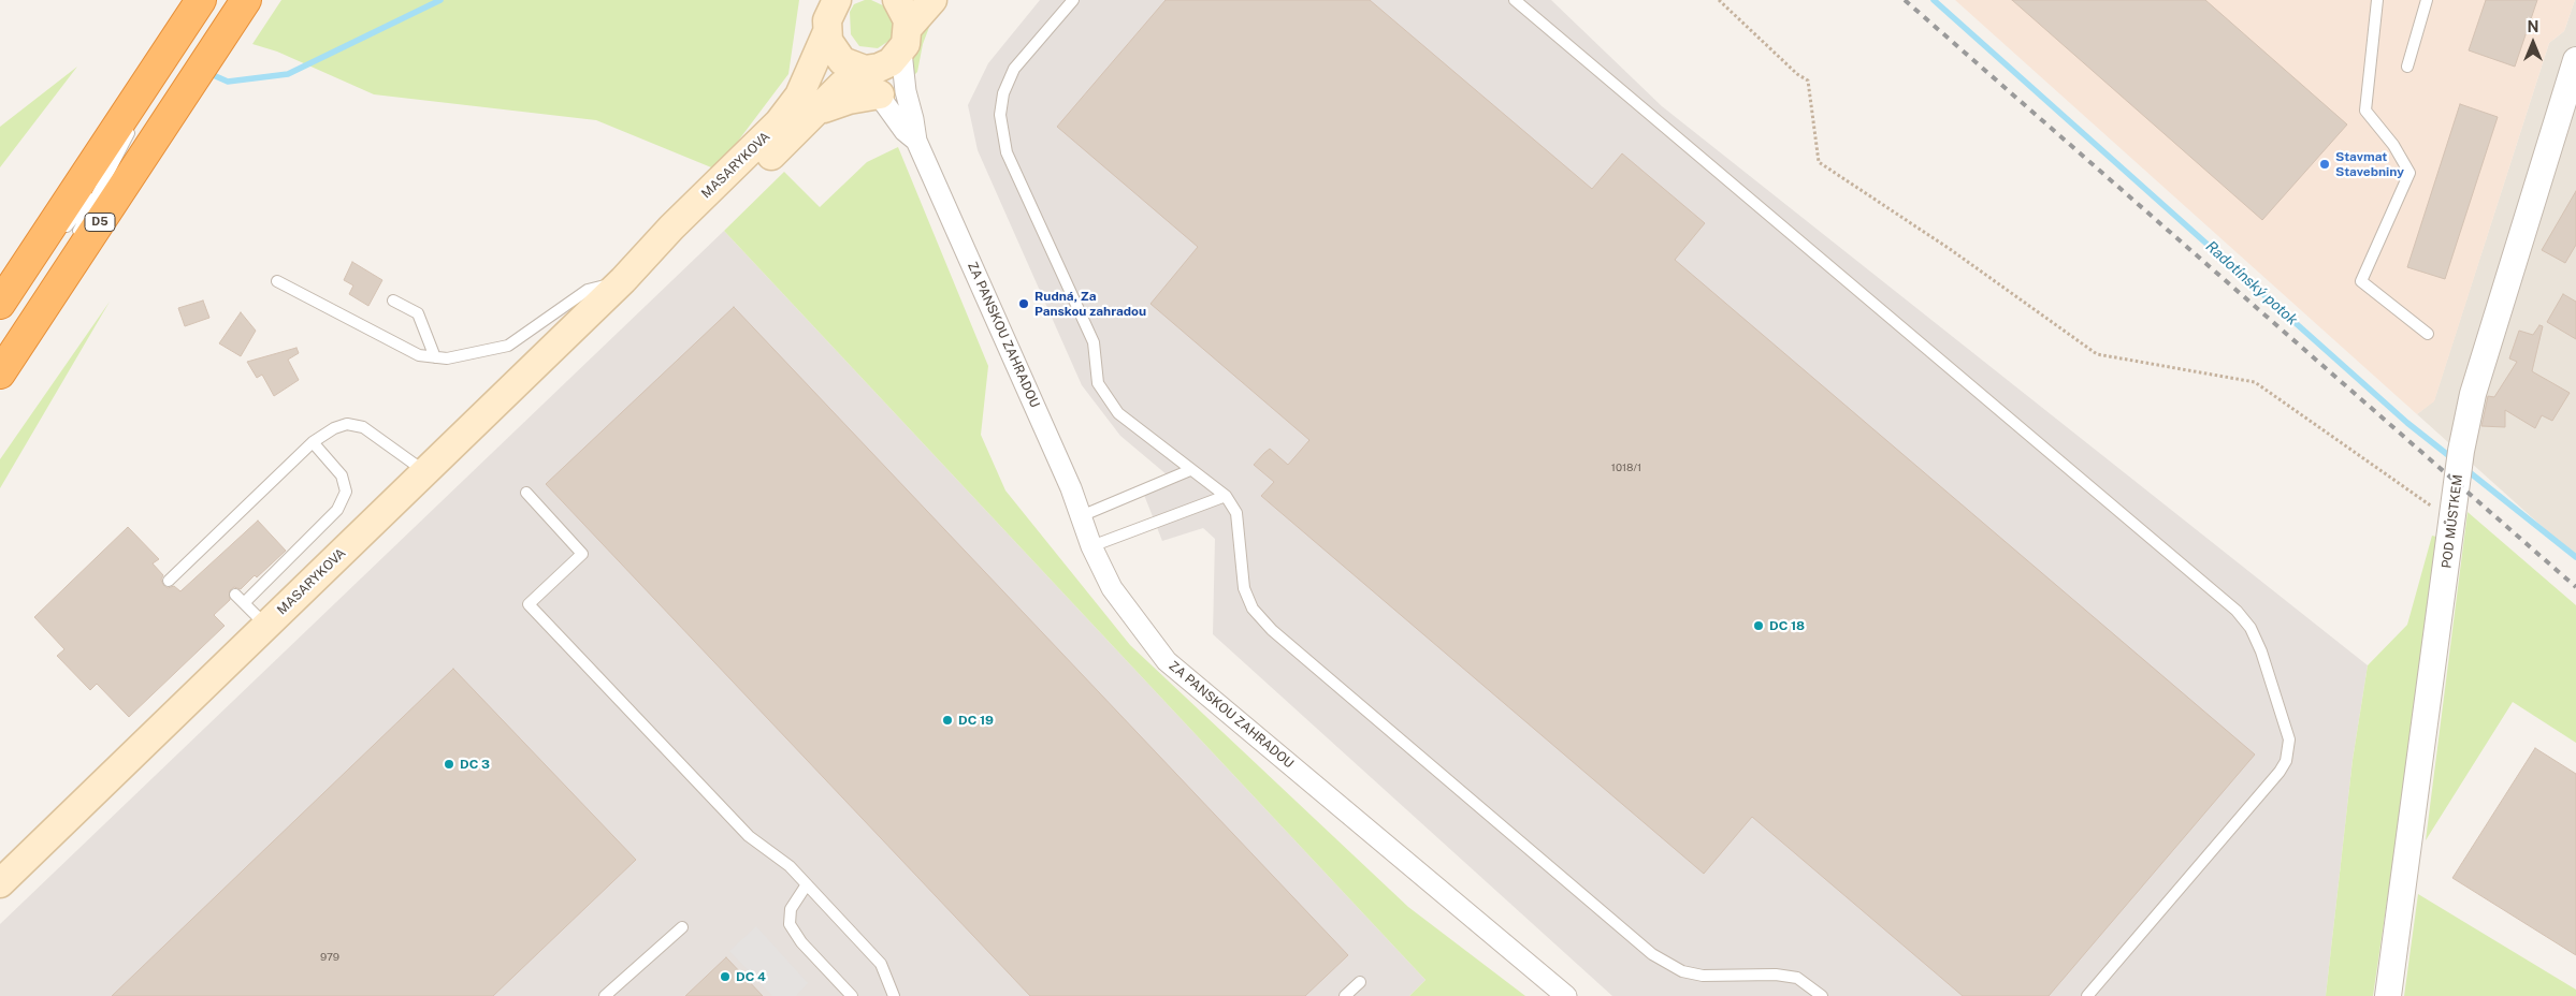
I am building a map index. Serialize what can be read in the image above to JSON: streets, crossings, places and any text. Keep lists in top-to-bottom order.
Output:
{
  "streets": {
    "highway": ["D5"],
    "main road": ["MASARYKOVA"],
    "street": ["ZA PANSKOU ZAHRADOU", "POD MŮSTKEM"]
  },
  "crossings": [
    ["MASARYKOVA", "ZA PANSKOU ZAHRADOU"]
  ],
  "water": ["Radotínský potok"],
  "places": [
    "Stavmat Stavebniny",
    "Rudná, Za Panskou zahradou",
    "DC 18",
    "DC 19",
    "DC 3",
    "DC 4"
  ],
  "house_numbers": ["1018/1", "979"],
  "north": "top"
}
